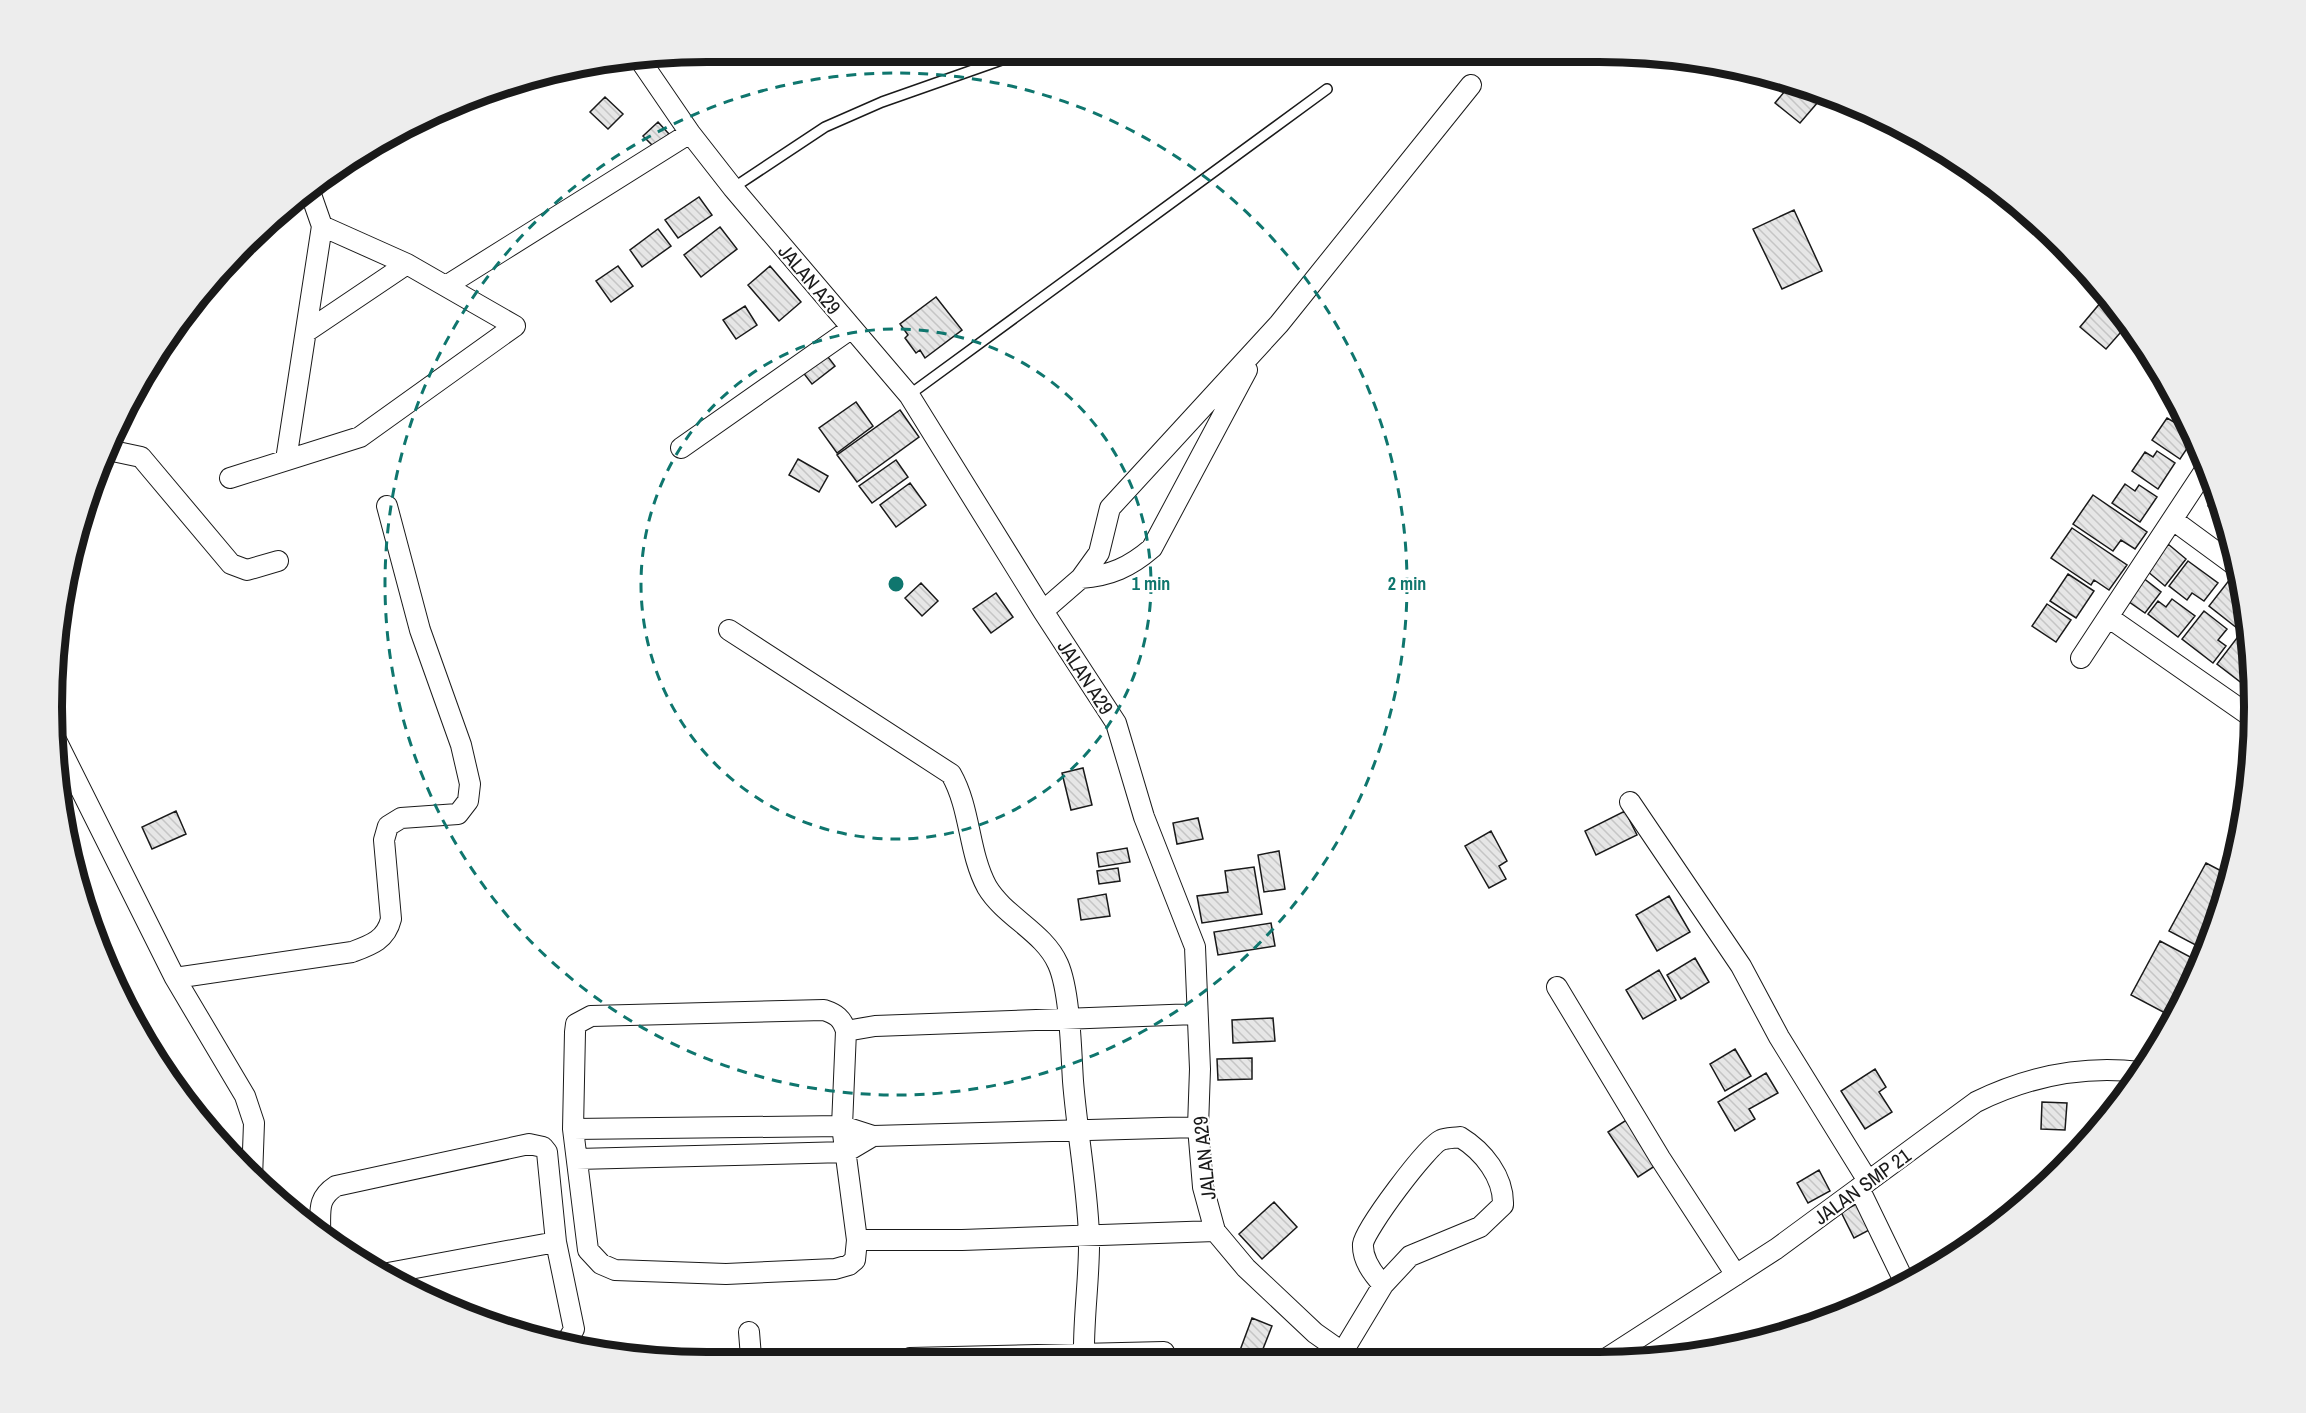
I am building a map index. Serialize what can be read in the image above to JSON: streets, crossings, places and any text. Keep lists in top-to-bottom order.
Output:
{
  "streets": {
    "street": ["JALAN A29", "JALAN SMP 21"]
  },
  "rings": ["1 min", "2 min"]
}
